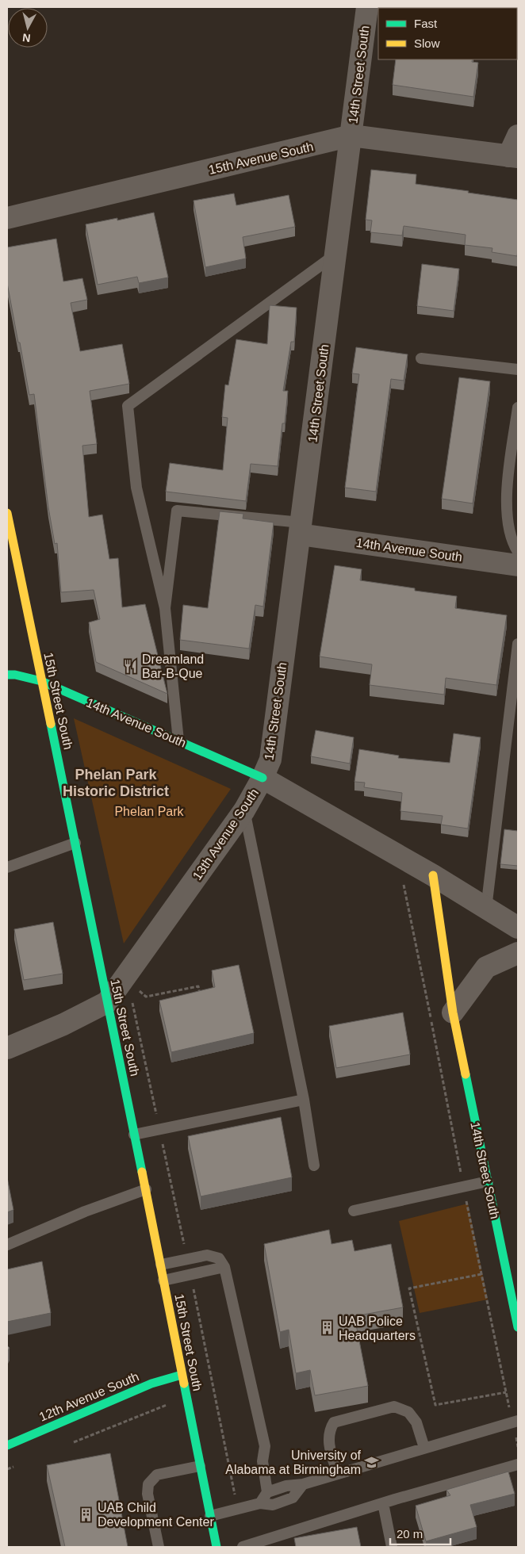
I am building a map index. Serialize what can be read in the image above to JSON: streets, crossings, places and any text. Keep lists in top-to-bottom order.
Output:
{
  "streets": {
    "street": [
      "14th Street South",
      "15th Avenue South",
      "14th Avenue South",
      "15th Street South",
      "13th Avenue South",
      "12th Avenue South"
    ]
  },
  "crossings": [
    ["14th Street South", "15th Avenue South"],
    ["14th Street South", "14th Avenue South"],
    ["14th Street South", "13th Avenue South"],
    ["14th Avenue South", "15th Street South"],
    ["14th Avenue South", "13th Avenue South"],
    ["15th Street South", "13th Avenue South"],
    ["15th Street South", "12th Avenue South"]
  ],
  "districts": ["Phelan Park Historic District"],
  "parks": ["Phelan Park"],
  "places": {
    "restaurant": ["Dreamland Bar-B-Que"],
    "building": ["UAB Police Headquarters", "UAB Child Development Center"],
    "school or university": ["University of Alabama at Birmingham"]
  },
  "legend": ["Fast", "Slow"],
  "scale_bar": "20 m",
  "north": "bottom"
}
